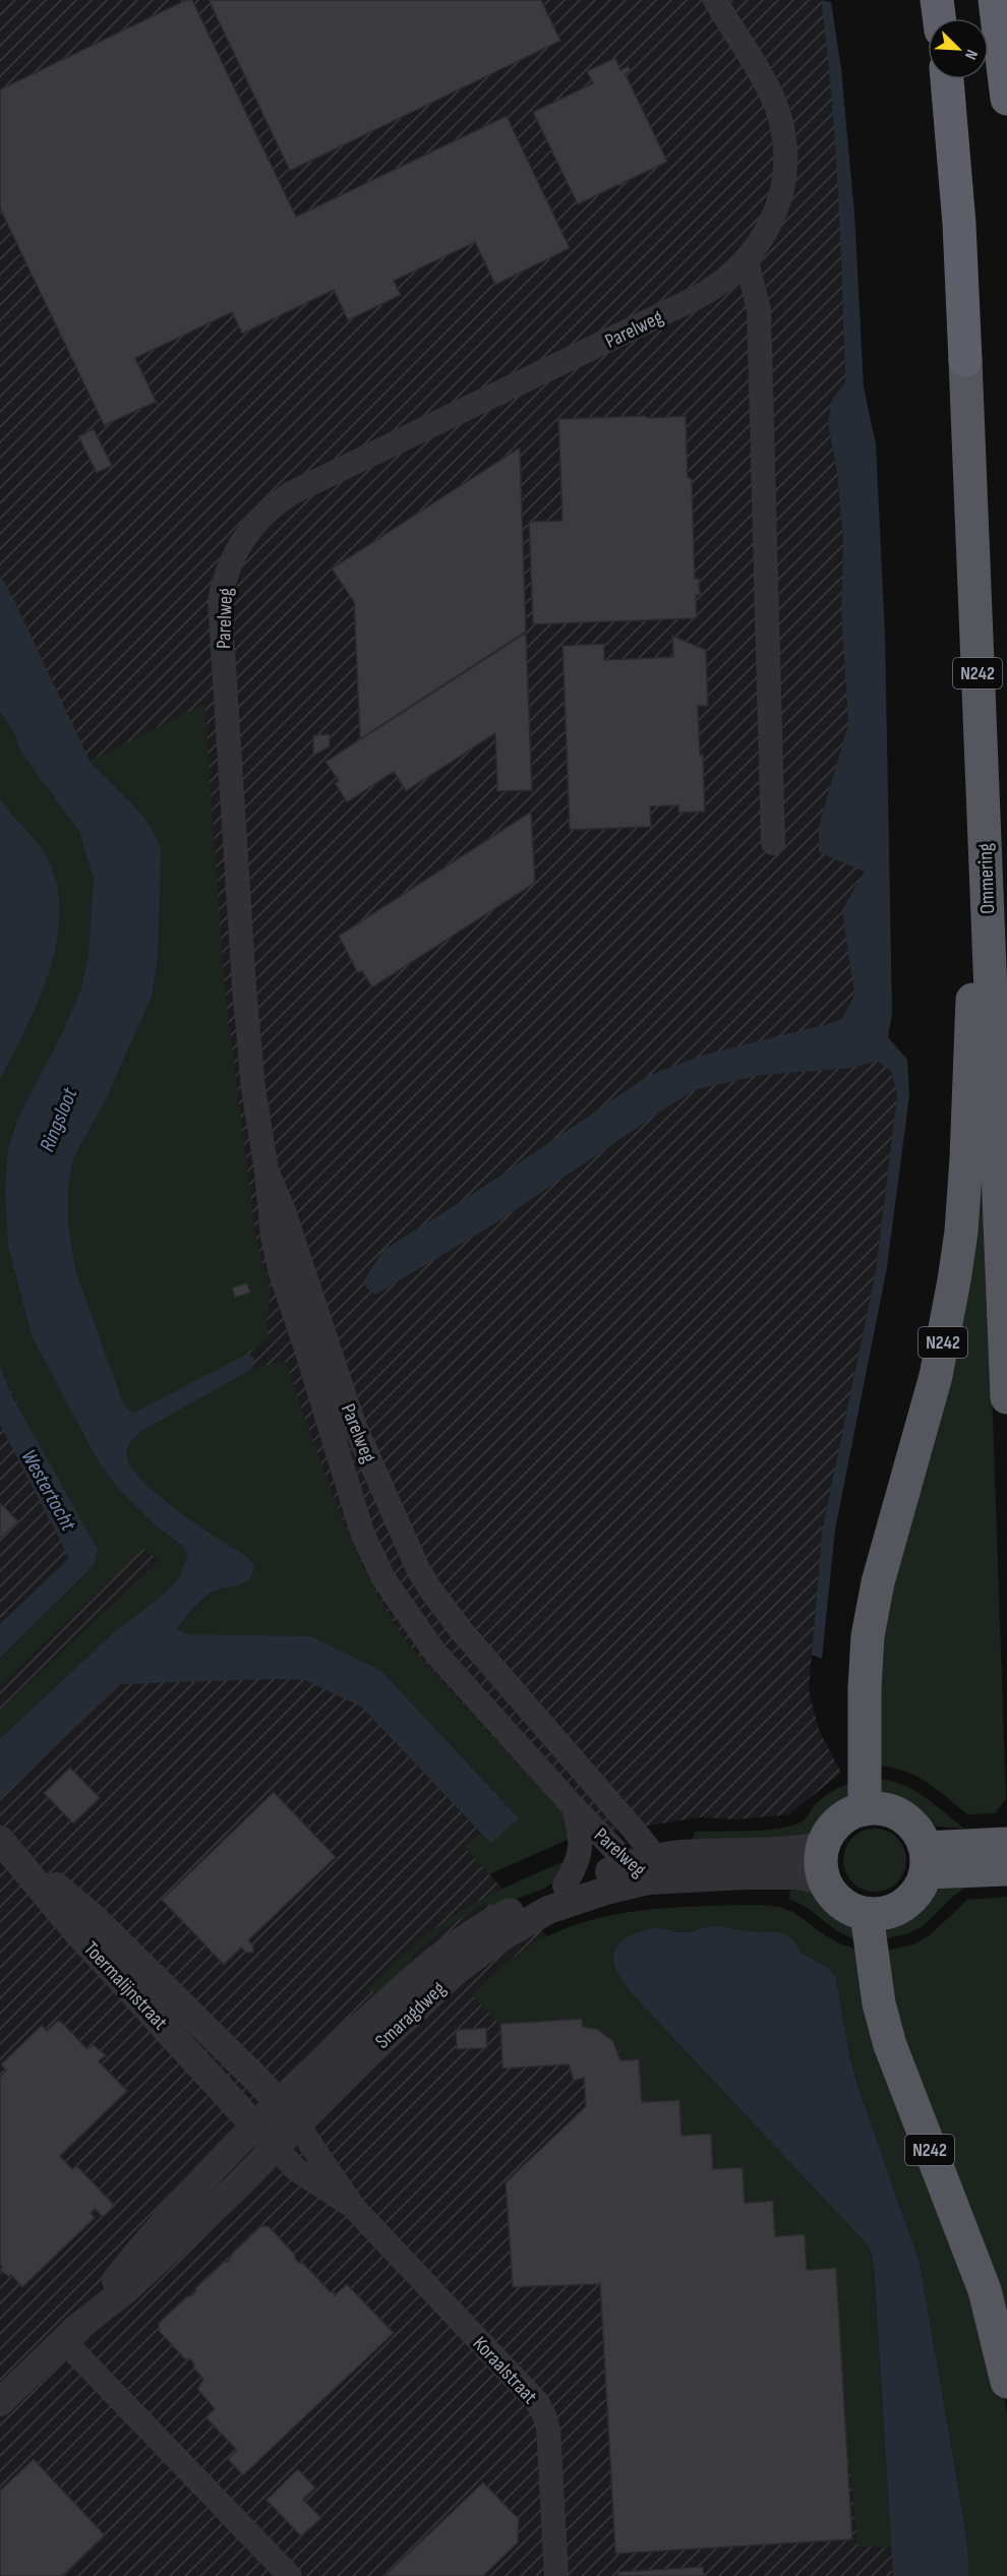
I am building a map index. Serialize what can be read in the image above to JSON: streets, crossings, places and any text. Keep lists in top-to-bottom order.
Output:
{
  "streets": {
    "highway": ["N242", "Ommering"],
    "street": [
      "Parelweg",
      "Toermalijnstraat",
      "Smaragdweg",
      "Koraalstraat"
    ]
  },
  "crossings": [
    ["Parelweg", "Smaragdweg"],
    ["N242", "Ommering"],
    ["N242", "Smaragdweg"],
    ["Toermalijnstraat", "Smaragdweg"],
    ["Toermalijnstraat", "Koraalstraat"],
    ["Smaragdweg", "Koraalstraat"]
  ],
  "water": ["Ringsloot", "Westertocht"],
  "north": "bottom right"
}
